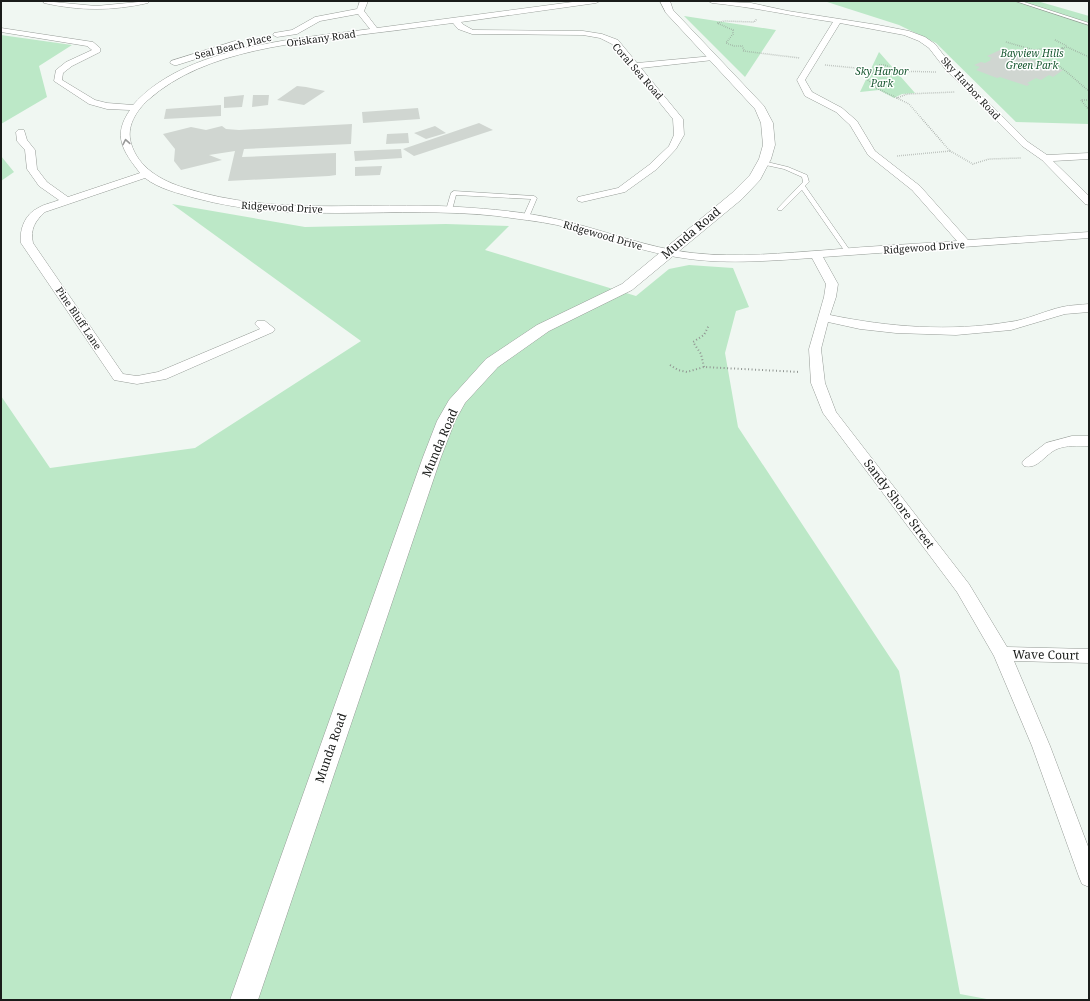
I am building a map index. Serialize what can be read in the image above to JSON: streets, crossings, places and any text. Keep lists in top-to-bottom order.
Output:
{
  "streets": {
    "street": [
      "Oriskany Road",
      "Seal Beach Place",
      "Coral Sea Road",
      "Sky Harbor Road",
      "Ridgewood Drive",
      "Munda Road",
      "Pine Bluff Lane",
      "Sandy Shore Street",
      "Wave Court"
    ]
  },
  "crossings": [
    ["Oriskany Road", "Coral Sea Road"],
    ["Oriskany Road", "Ridgewood Drive"],
    ["Oriskany Road", "Pine Bluff Lane"],
    ["Ridgewood Drive", "Munda Road"],
    ["Ridgewood Drive", "Pine Bluff Lane"],
    ["Ridgewood Drive", "Sandy Shore Street"],
    ["Sandy Shore Street", "Wave Court"]
  ],
  "parks": ["Bayview Hills Green Park", "Sky Harbor Park"]
}
